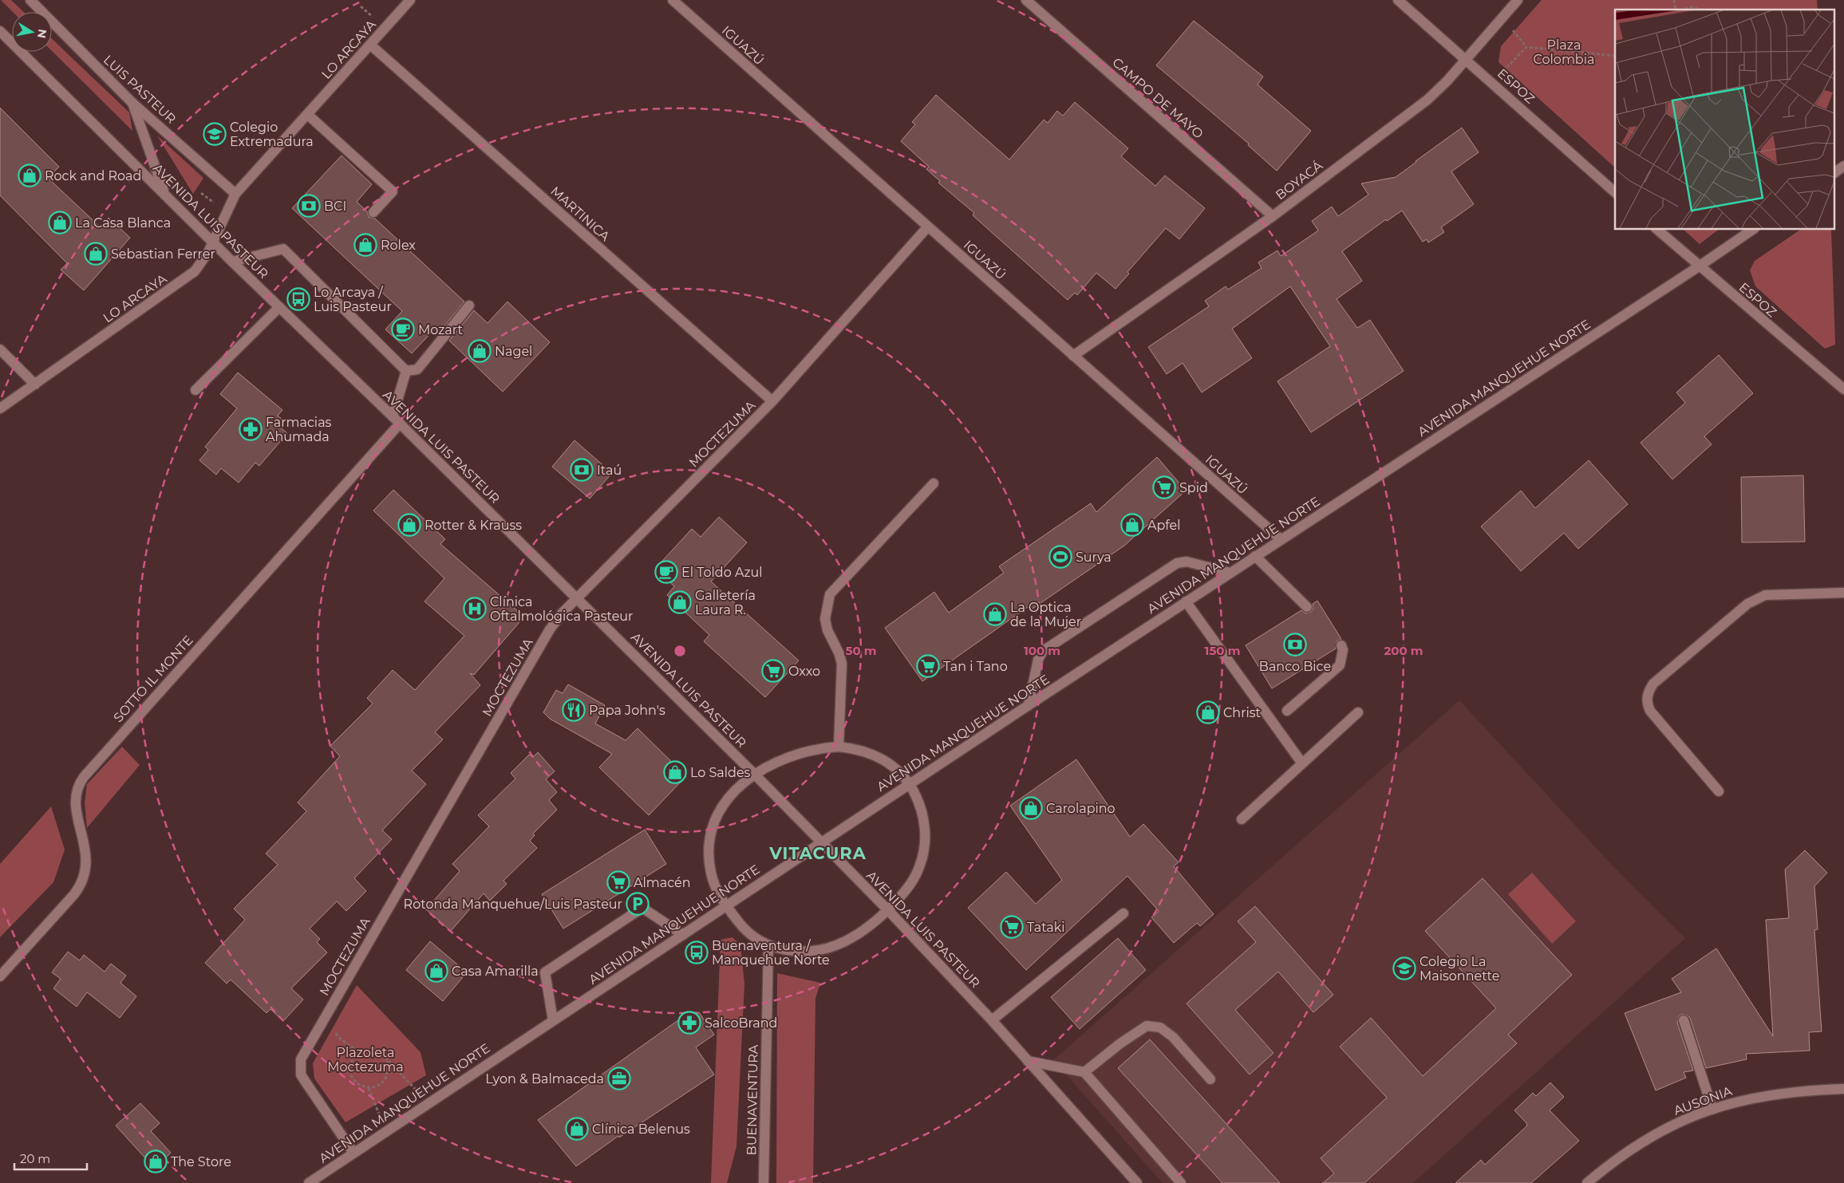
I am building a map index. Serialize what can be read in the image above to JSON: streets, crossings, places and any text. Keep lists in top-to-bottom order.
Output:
{
  "streets": {
    "street": [
      "IGUAZÚ",
      "LO ARCAYA",
      "ESPOZ",
      "LUIS PASTEUR",
      "CAMPO DE MAYO",
      "BOYACÁ",
      "MARTINICA",
      "AVENIDA LUIS PASTEUR",
      "AVENIDA MANQUEHUE NORTE",
      "MOCTEZUMA",
      "SOTTO IL MONTE",
      "BUENAVENTURA",
      "AUSONIA"
    ]
  },
  "crossings": [
    ["IGUAZÚ", "BOYACÁ"],
    ["IGUAZÚ", "AVENIDA MANQUEHUE NORTE"],
    ["IGUAZÚ", "MOCTEZUMA"],
    ["LO ARCAYA", "LUIS PASTEUR"],
    ["LO ARCAYA", "MARTINICA"],
    ["LO ARCAYA", "AVENIDA LUIS PASTEUR"],
    ["ESPOZ", "BOYACÁ"],
    ["ESPOZ", "AVENIDA MANQUEHUE NORTE"],
    ["CAMPO DE MAYO", "BOYACÁ"],
    ["MARTINICA", "MOCTEZUMA"],
    ["AVENIDA LUIS PASTEUR", "AVENIDA MANQUEHUE NORTE"],
    ["AVENIDA LUIS PASTEUR", "MOCTEZUMA"],
    ["AVENIDA LUIS PASTEUR", "SOTTO IL MONTE"],
    ["AVENIDA MANQUEHUE NORTE", "MOCTEZUMA"]
  ],
  "districts": ["VITACURA"],
  "parks": ["Plaza Colombia", "Plazoleta Moctezuma"],
  "places": {
    "school or university": ["Colegio Extremadura", "Colegio La Maisonnette"],
    "shop": [
      "Rock and Road",
      "La Casa Blanca",
      "Rolex",
      "Sebastian Ferrer",
      "Nagel",
      "Rotter & Krauss",
      "Apfel",
      "Galletería Laura R.",
      "La Optica de la Mujer",
      "Christ",
      "Lo Saldes",
      "Carolapino",
      "Casa Amarilla",
      "Clínica Belenus",
      "The Store"
    ],
    "bank": ["BCI", "Itaú", "Banco Bice"],
    "bus stop": ["Lo Arcaya / Luis Pasteur", "Buenaventura / Manquehue Norte"],
    "cafe": ["Mozart", "El Toldo Azul"],
    "pharmacy": ["Farmacias Ahumada", "SalcoBrand"],
    "supermarket": [
      "Spid",
      "Tan i Tano",
      "Oxxo",
      "Almacén",
      "Tataki"
    ],
    "sports": ["Surya"],
    "hospital": ["Clínica Oftalmológica Pasteur"],
    "restaurant": ["Papa John's"],
    "parking": ["Rotonda Manquehue/Luis Pasteur"],
    "office": ["Lyon & Balmaceda"]
  },
  "scale_bar": "20 m",
  "north": "right",
  "rings": [
    "50 m",
    "100 m",
    "150 m",
    "200 m"
  ]
}
